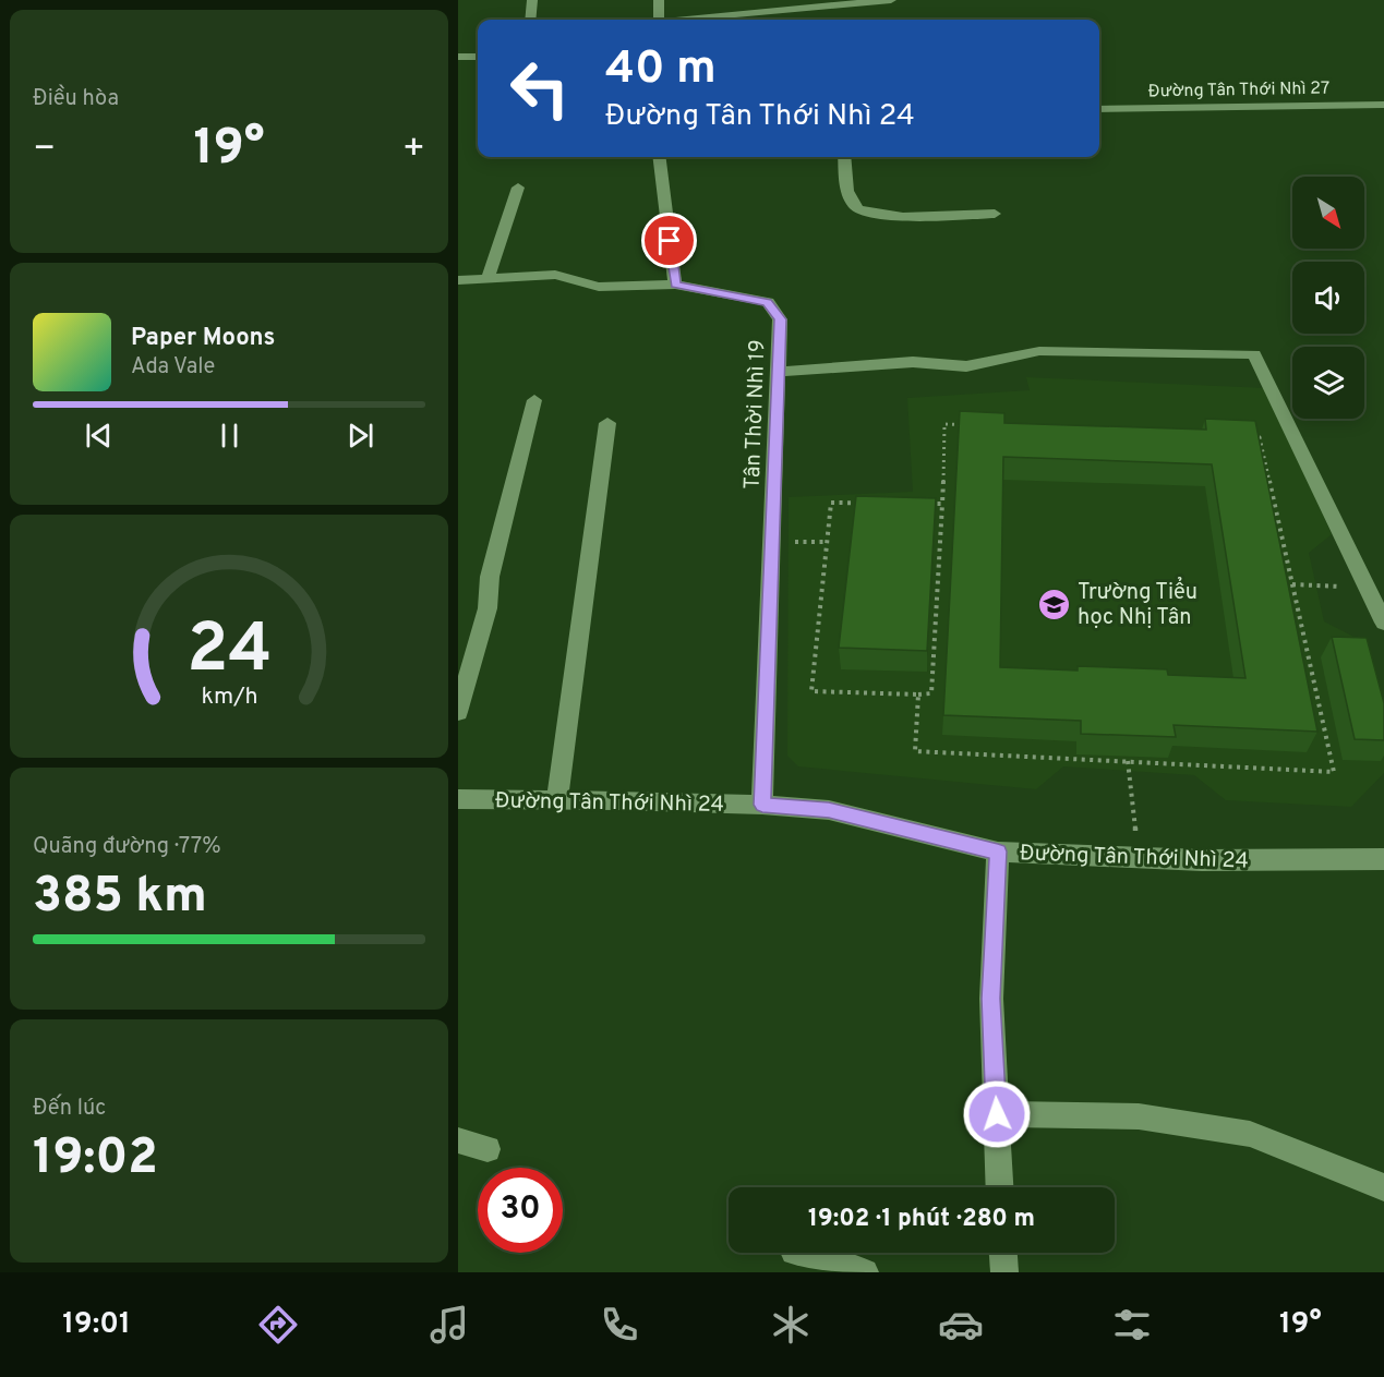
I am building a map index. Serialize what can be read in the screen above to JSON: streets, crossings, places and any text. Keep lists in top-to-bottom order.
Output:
{
  "streets": {
    "street": ["Đường Tân Thới Nhì 27", "Tân Thời Nhì 19", "Đường Tân Thới Nhì 24"]
  },
  "crossings": [
    ["Tân Thời Nhì 19", "Đường Tân Thới Nhì 24"]
  ],
  "places": {
    "school or university": ["Trường Tiểu học Nhị Tân"]
  },
  "north": "bottom right",
  "page": {
    "tile": [
      "Điều hòa",
      ["Quãng đường · 77%", "385 km"],
      ["Đến lúc", "19:02"]
    ],
    "turn": ["40 m", "Đường Tân Thới Nhì 24"],
    "heat": ["−", "19°", "+"],
    "song": ["Paper Moons", "Ada Vale"],
    "limit": "30",
    "trip": "19:02 · 1 phút · 280 m",
    "tabs": ["19:01", "19°"],
    "gauge": ["24", "km/h"]
  }
}
